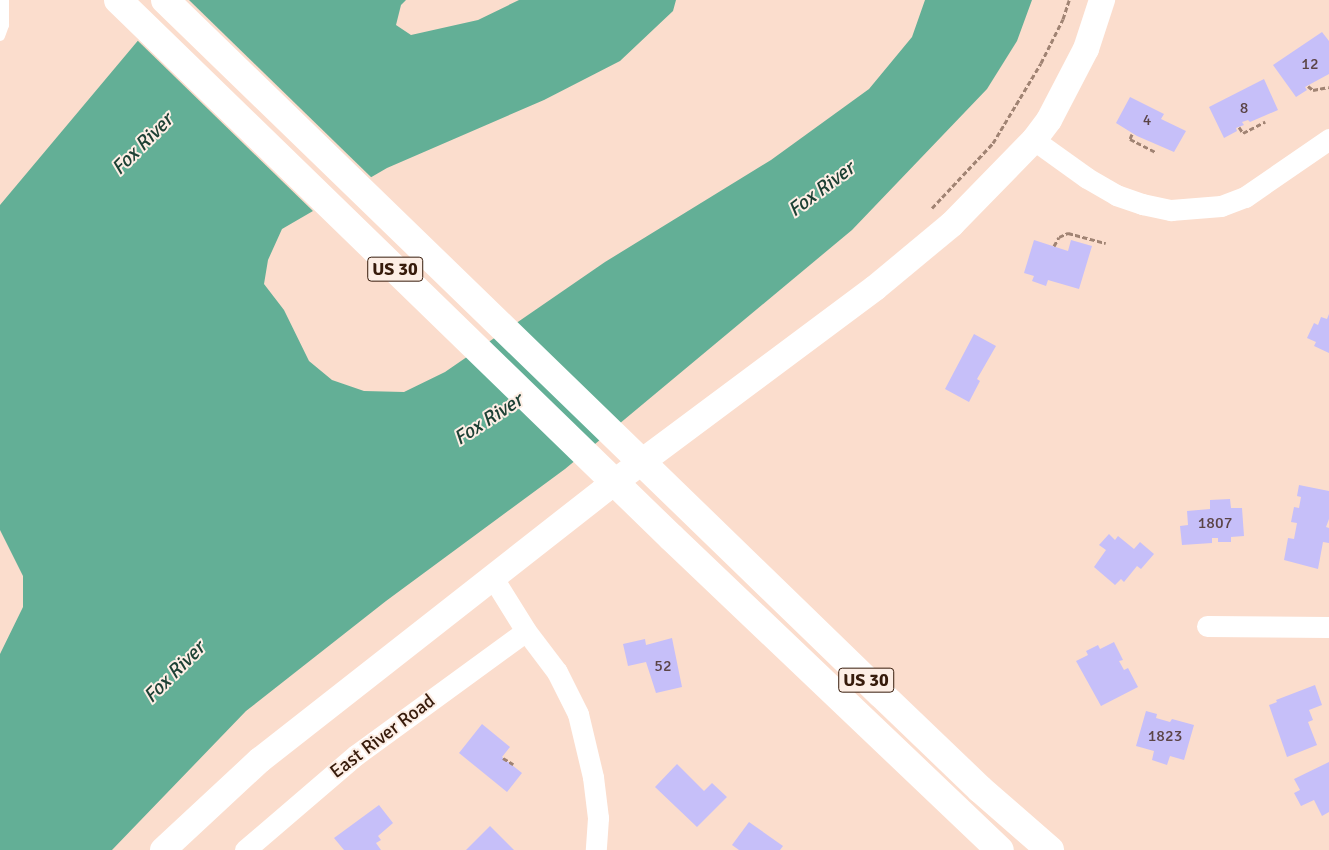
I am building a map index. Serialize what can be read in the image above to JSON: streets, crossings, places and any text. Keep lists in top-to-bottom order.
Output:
{
  "streets": {
    "main road": ["US 30"],
    "street": ["East River Road"]
  },
  "water": ["Fox River"],
  "house_numbers": [
    "12",
    "8",
    "4",
    "1807",
    "52",
    "1823"
  ]
}
